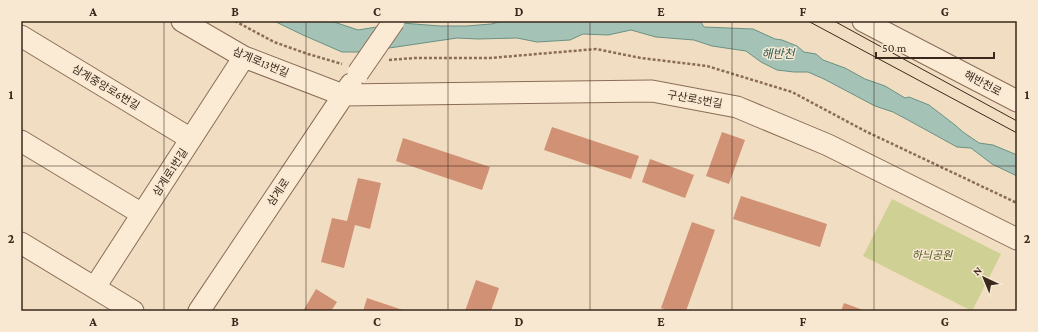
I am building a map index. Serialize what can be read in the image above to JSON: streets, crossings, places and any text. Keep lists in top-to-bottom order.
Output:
{
  "streets": {
    "street": [
      "삼계로13번길",
      "해반천로",
      "삼계중앙로6번길",
      "구산로5번길",
      "삼계로1번길",
      "삼계로"
    ]
  },
  "crossings": [
    ["삼계로13번길", "구산로5번길"],
    ["삼계로13번길", "삼계로1번길"],
    ["삼계로13번길", "삼계로"],
    ["삼계중앙로6번길", "삼계로1번길"],
    ["구산로5번길", "삼계로"]
  ],
  "water": ["해반천"],
  "parks": ["하늬공원"],
  "scale_bar": "50 m",
  "north": "top left",
  "grid": {
    "columns": [
      "A",
      "B",
      "C",
      "D",
      "E",
      "F",
      "G"
    ],
    "rows": ["1", "2"]
  }
}
